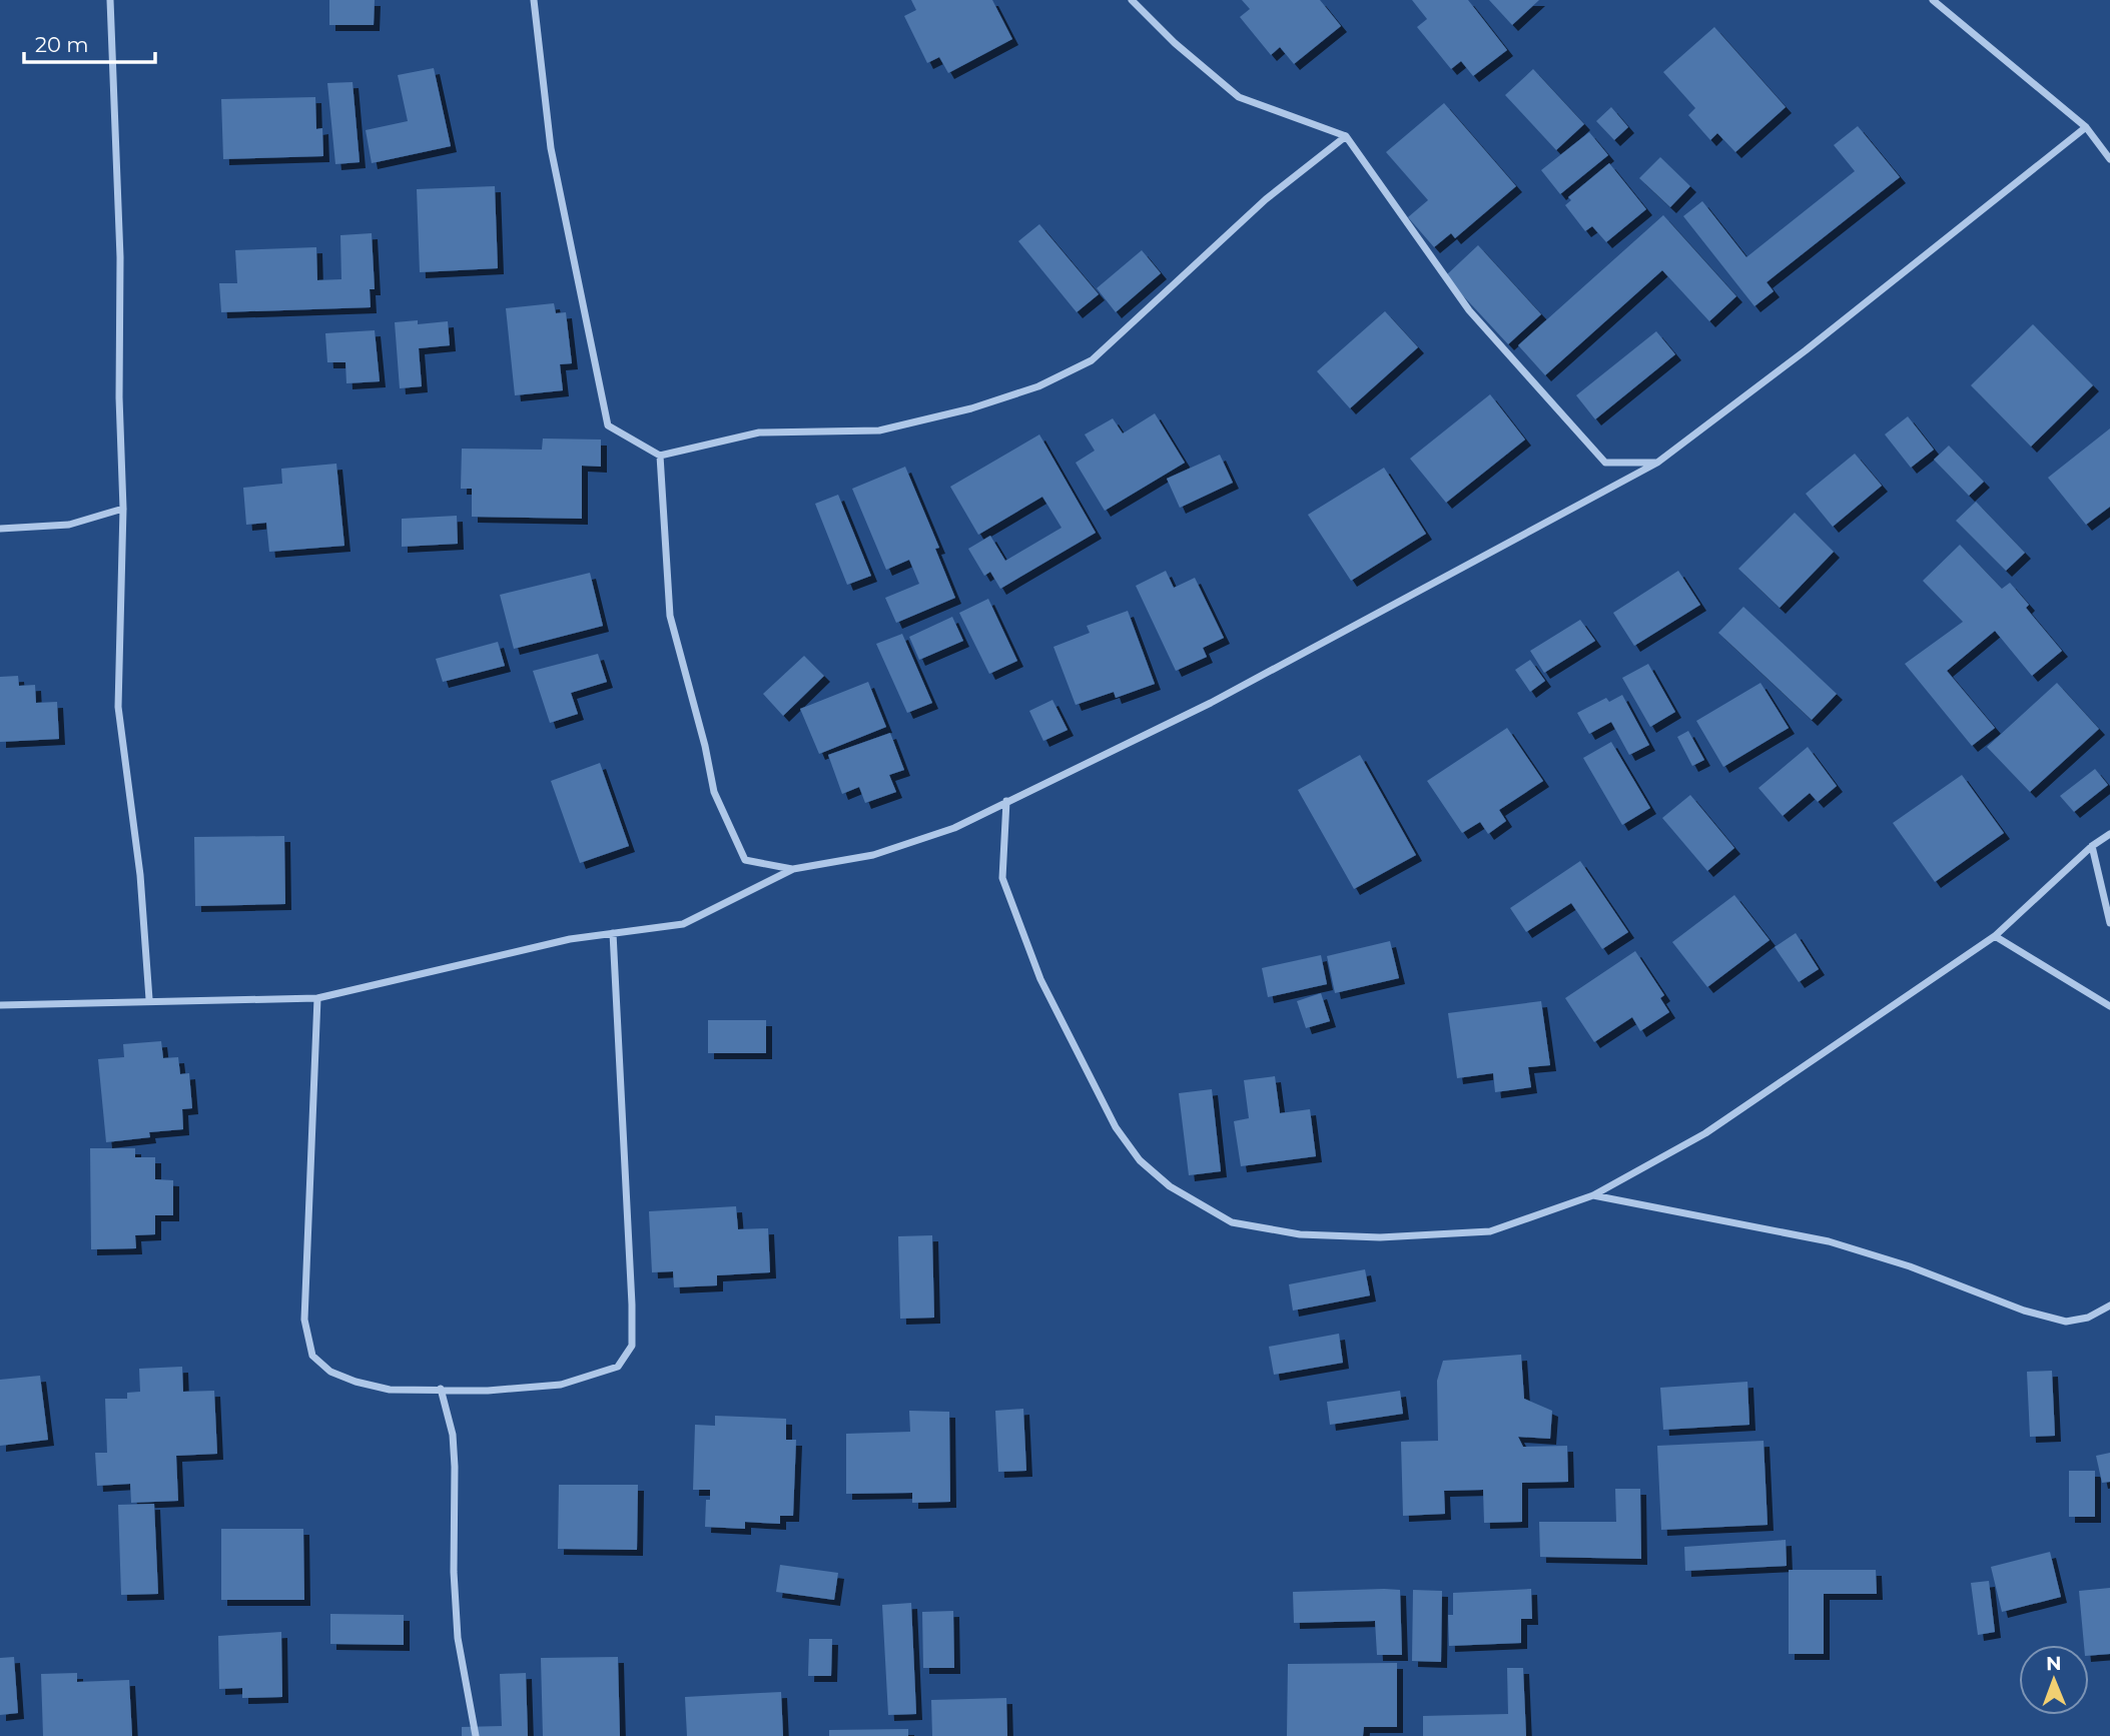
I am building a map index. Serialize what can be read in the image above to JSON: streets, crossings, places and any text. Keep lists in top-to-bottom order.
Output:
{
  "scale_bar": "20 m",
  "north": "top"
}
